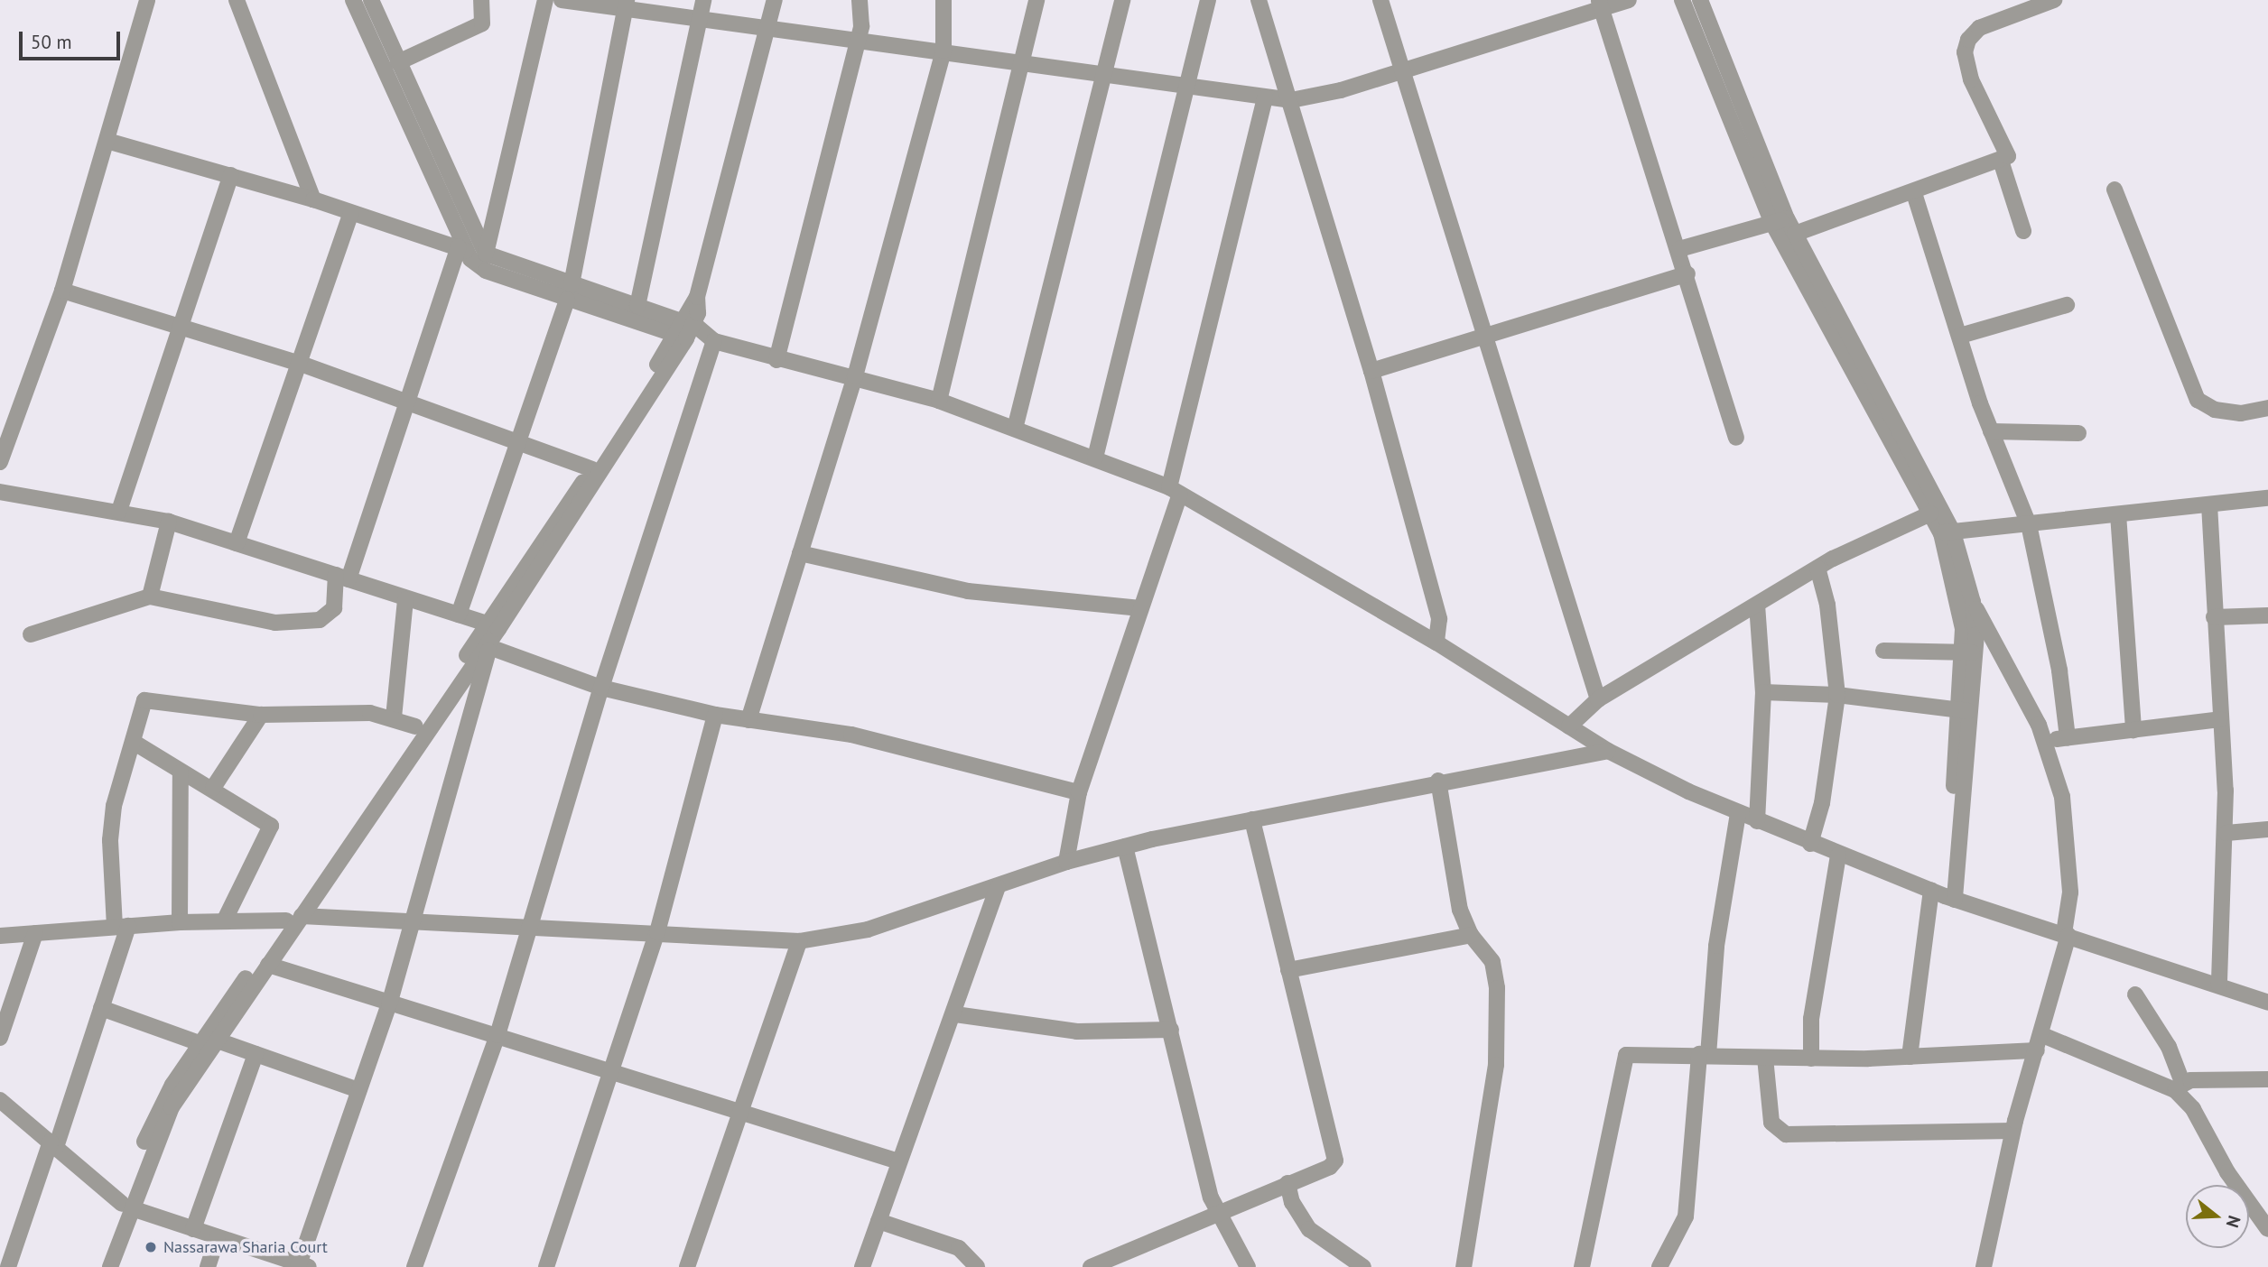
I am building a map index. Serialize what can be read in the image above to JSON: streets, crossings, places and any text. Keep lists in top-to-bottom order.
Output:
{
  "places": ["Nassarawa Sharia Court"],
  "scale_bar": "50 m",
  "north": "right"
}
